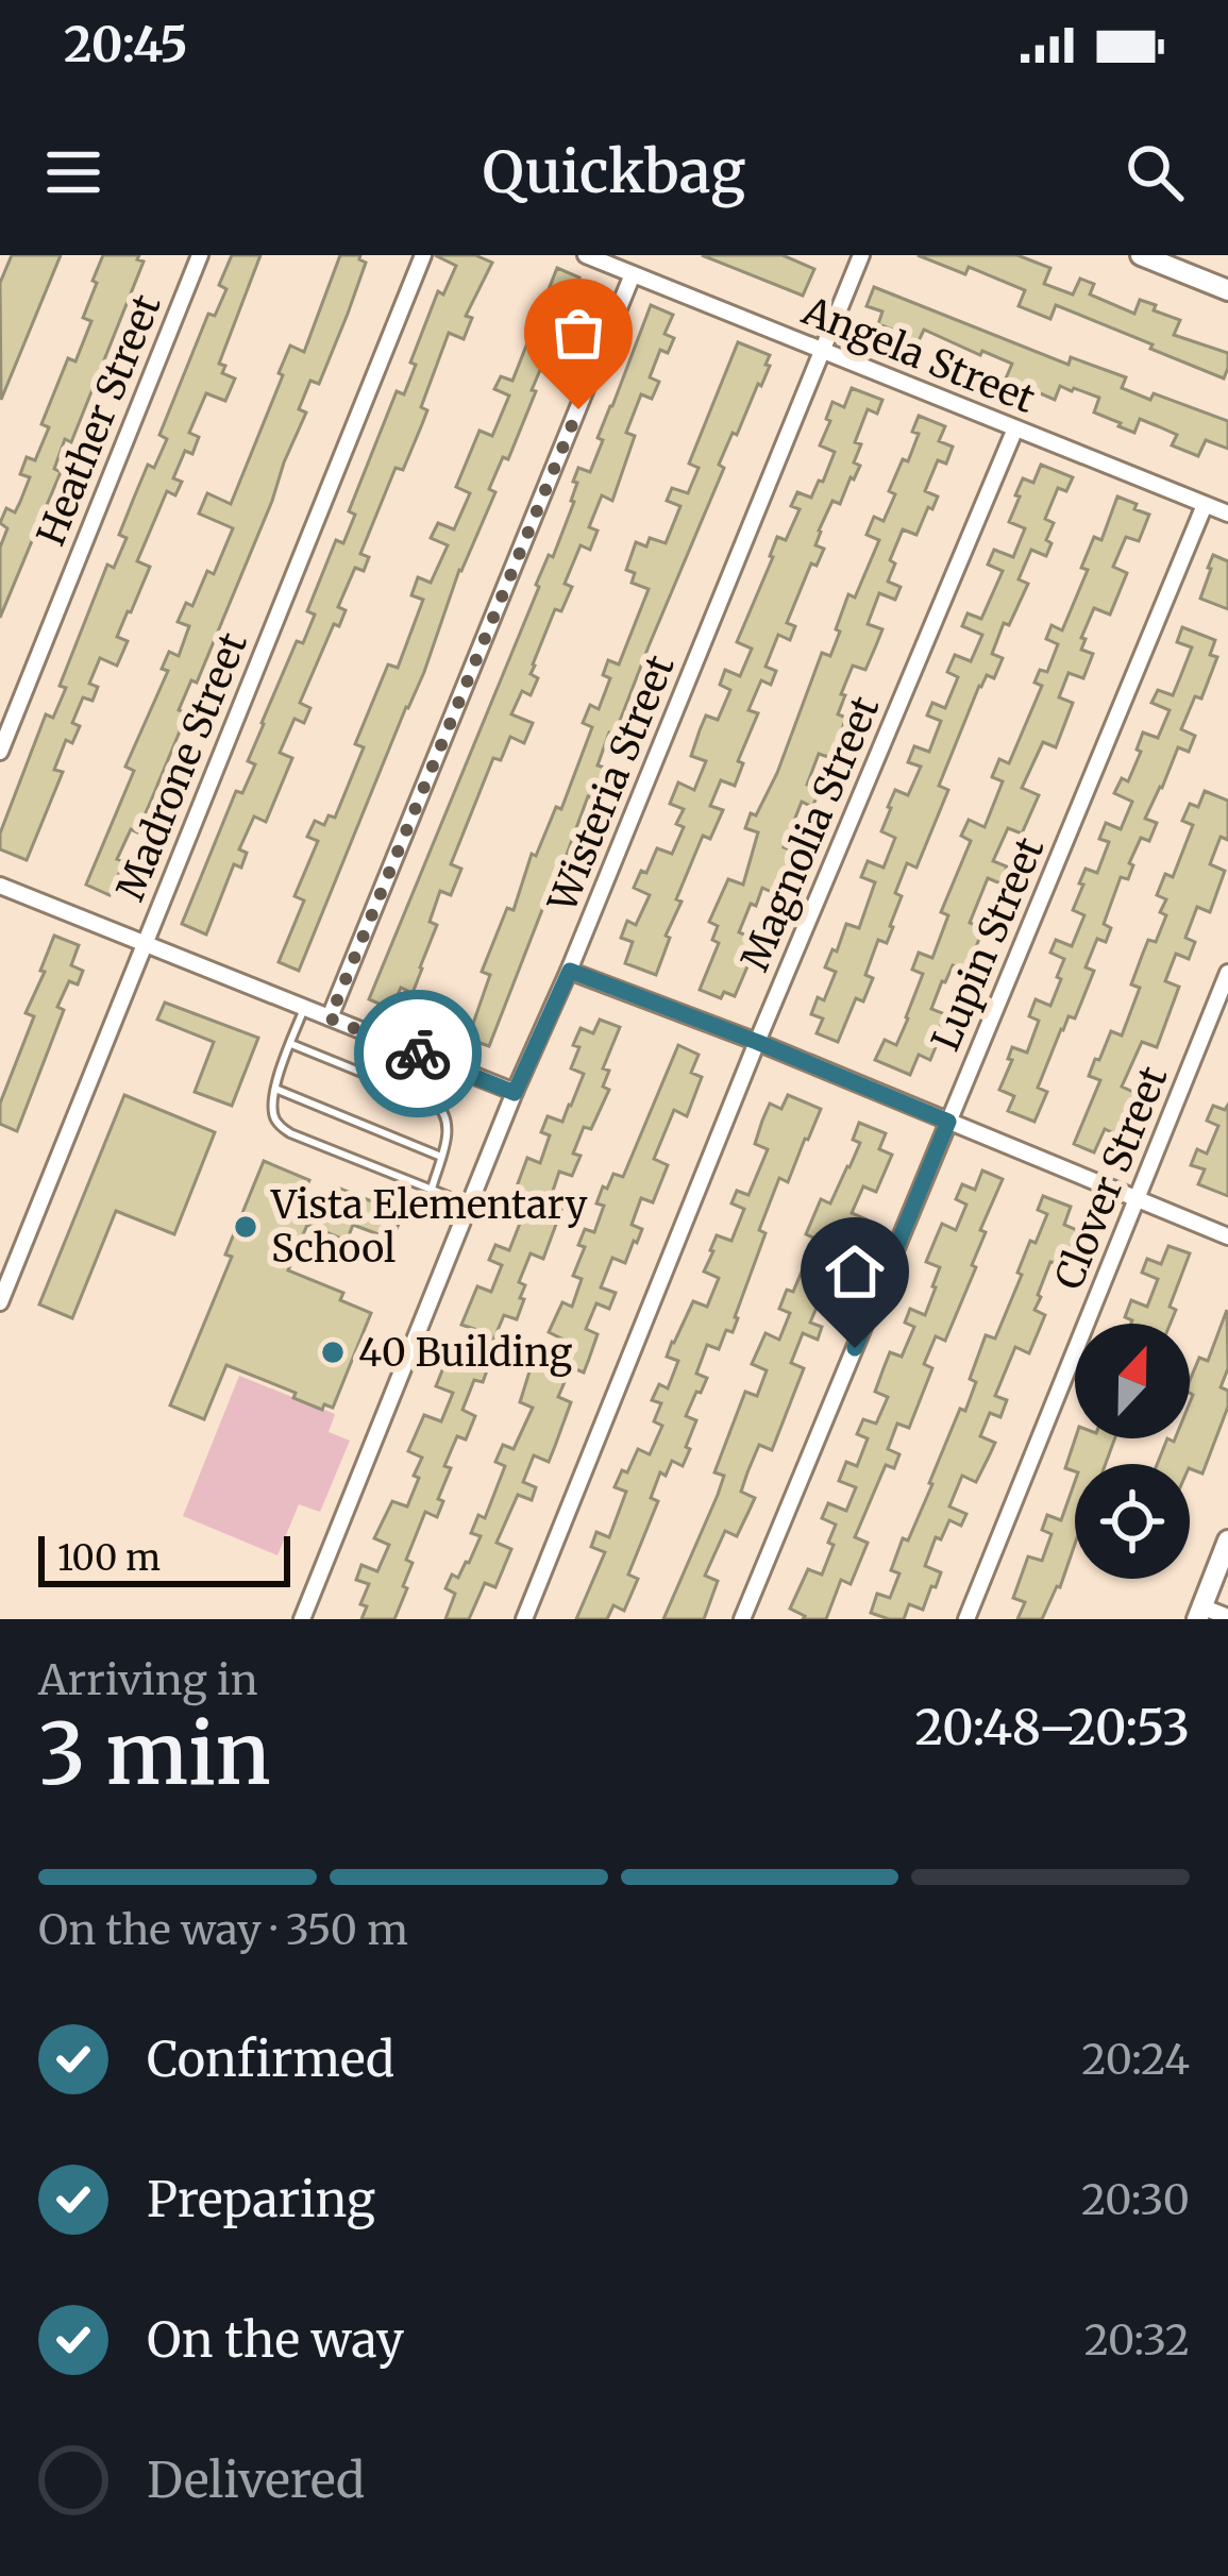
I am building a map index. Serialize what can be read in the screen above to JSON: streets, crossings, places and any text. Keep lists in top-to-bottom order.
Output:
{
  "streets": {
    "street": [
      "Angela Street",
      "Heather Street",
      "Madrone Street",
      "Wisteria Street",
      "Magnolia Street",
      "Lupin Street",
      "Clover Street"
    ]
  },
  "crossings": [
    ["Angela Street", "Wisteria Street"],
    ["Angela Street", "Magnolia Street"],
    ["Angela Street", "Lupin Street"]
  ],
  "places": ["Vista Elementary School", "40 Building"],
  "scale_bar": "100 m",
  "north": "top",
  "page": {
    "status": "20:45",
    "header": "Quickbag",
    "scale": "100 m",
    "heading": ["3 min", "Arriving in", "20:48–20:53"],
    "bar": "On the way · 350 m",
    "list": [
      ["Confirmed", "20:24"],
      ["Preparing", "20:30"],
      ["On the way", "20:32"],
      "Delivered"
    ]
  }
}
